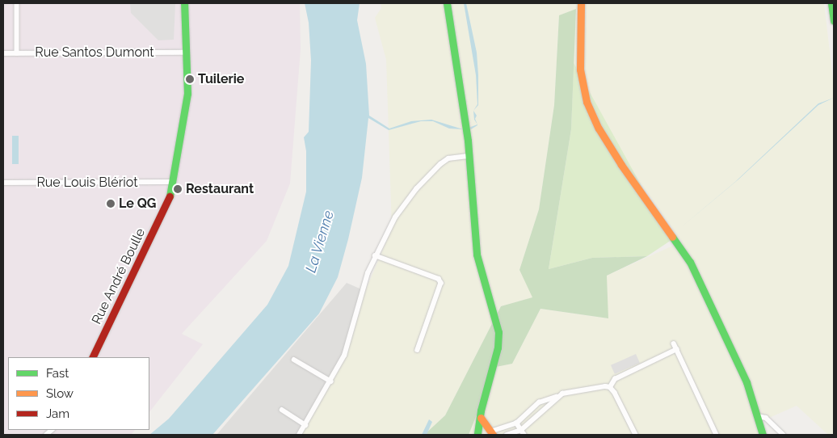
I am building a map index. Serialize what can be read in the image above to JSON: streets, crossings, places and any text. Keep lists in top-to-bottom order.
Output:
{
  "streets": {
    "main road": ["Rue André Boulle"],
    "street": ["Rue Santos Dumont", "Rue Louis Blériot"]
  },
  "crossings": [
    ["Rue Santos Dumont", "Rue André Boulle"],
    ["Rue Louis Blériot", "Rue André Boulle"]
  ],
  "water": ["La Vienne"],
  "places": ["Tuilerie", "Restaurant", "Le QG"],
  "legend": ["Fast", "Slow", "Jam"]
}
